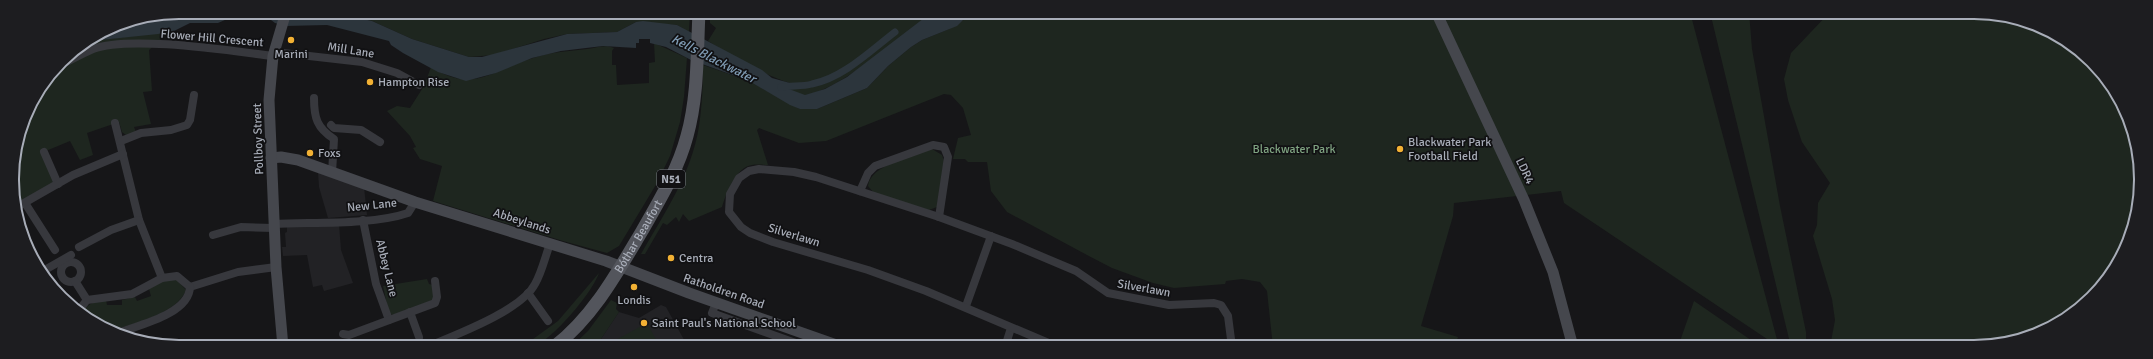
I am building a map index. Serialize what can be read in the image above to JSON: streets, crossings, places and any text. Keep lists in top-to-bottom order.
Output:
{
  "streets": {
    "main road": ["N51", "Bóthar Beaufort"],
    "street": [
      "Flower Hill Crescent",
      "Mill Lane",
      "Pollboy Street",
      "LDR4",
      "New Lane",
      "Abbeylands",
      "Silverlawn",
      "Abbey Lane",
      "Ratholdren Road"
    ]
  },
  "crossings": [
    ["Flower Hill Crescent", "Mill Lane"],
    ["Flower Hill Crescent", "Pollboy Street"],
    ["Mill Lane", "Pollboy Street"],
    ["Pollboy Street", "New Lane"],
    ["New Lane", "Abbeylands"],
    ["New Lane", "Abbey Lane"],
    ["Abbeylands", "Bóthar Beaufort"],
    ["Abbeylands", "Ratholdren Road"],
    ["Bóthar Beaufort", "Ratholdren Road"]
  ],
  "water": ["Kells Blackwater"],
  "parks": ["Blackwater Park"],
  "places": [
    "Marini",
    "Hampton Rise",
    "Blackwater Park Football Field",
    "Foxs",
    "Centra",
    "Londis",
    "Saint Paul's National School"
  ]
}
